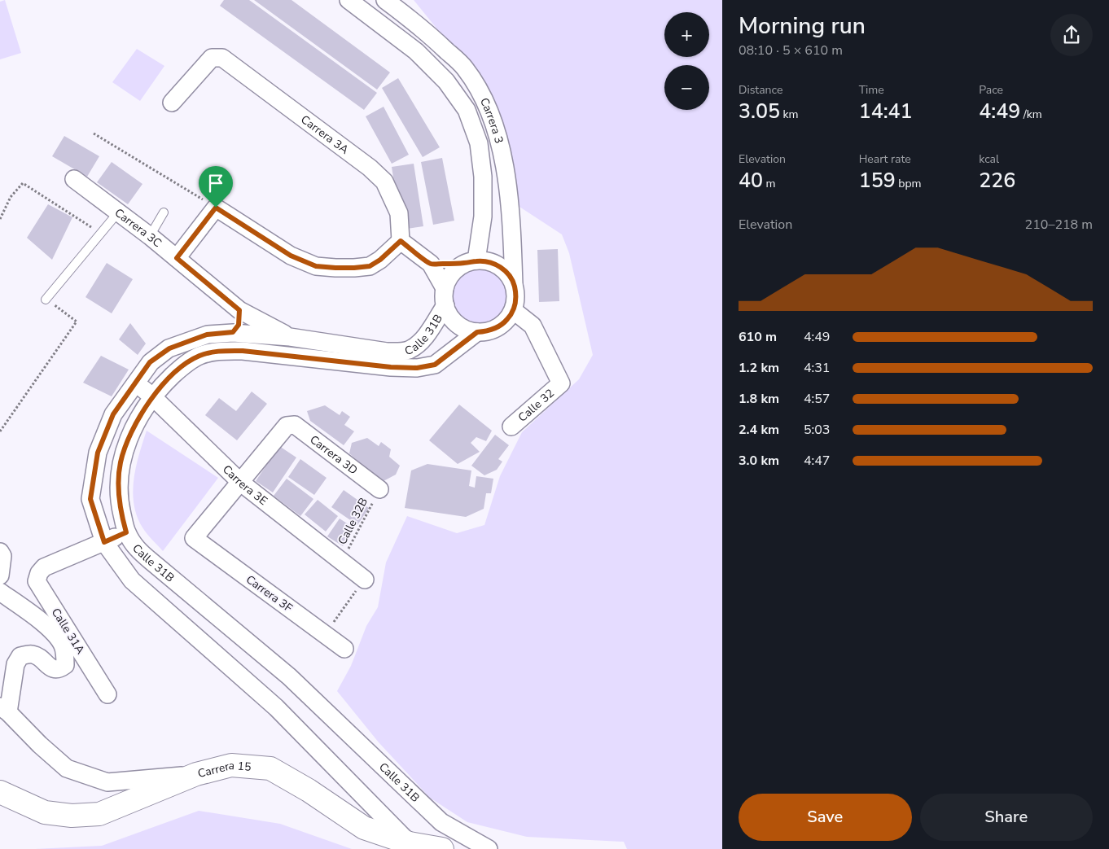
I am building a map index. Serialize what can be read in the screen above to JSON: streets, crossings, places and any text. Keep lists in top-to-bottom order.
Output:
{
  "streets": {
    "main road": ["Carrera 15"],
    "street": [
      "Carrera 3",
      "Carrera 3A",
      "Carrera 3C",
      "Calle 31B",
      "Calle 32",
      "Carrera 3D",
      "Carrera 3E",
      "Carrera 3F",
      "Calle 31A"
    ],
    "path": ["Calle 32B"]
  },
  "crossings": [
    ["Carrera 3", "Calle 31B"],
    ["Carrera 3", "Calle 32"],
    ["Carrera 3C", "Calle 31B"],
    ["Calle 31B", "Calle 32"],
    ["Calle 31B", "Carrera 3E"],
    ["Calle 31B", "Calle 31A"],
    ["Calle 31B", "Carrera 15"],
    ["Carrera 3D", "Carrera 3E"],
    ["Carrera 3D", "Calle 32B"],
    ["Carrera 3D", "Carrera 3F"],
    ["Carrera 3E", "Calle 32B"],
    ["Carrera 3E", "Carrera 3F"]
  ],
  "page": {
    "heading": ["Morning run", "08:10 · 5 × 610 m"],
    "map_buttons": ["+", "−"],
    "stats": [
      ["Distance", "3.05 km"],
      ["Time", "14:41"],
      ["Pace", "4:49 /km"],
      ["Elevation", "40 m"],
      ["Heart rate", "159 bpm"],
      ["kcal", "226"]
    ],
    "chart": ["Elevation", "210–218 m"],
    "list": [
      {
        "name": "610 m",
        "note": "4:49"
      },
      {
        "name": "1.2 km",
        "note": "4:31"
      },
      {
        "name": "1.8 km",
        "note": "4:57"
      },
      {
        "name": "2.4 km",
        "note": "5:03"
      },
      {
        "name": "3.0 km",
        "note": "4:47"
      }
    ],
    "buttons": ["Save", "Share"]
  }
}
